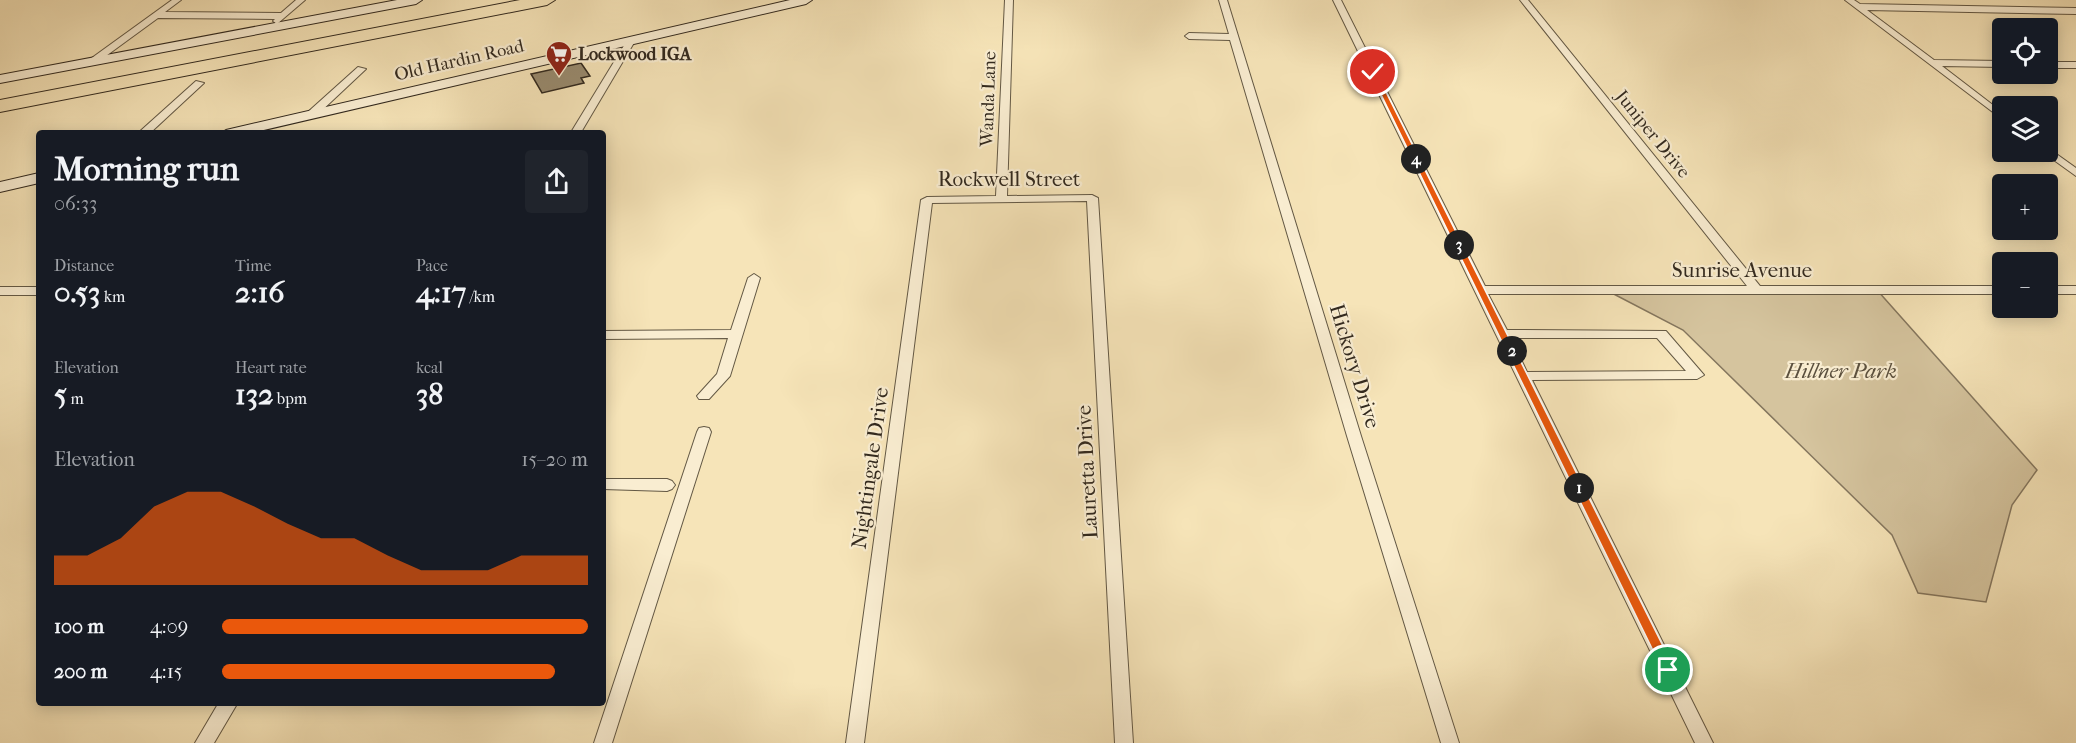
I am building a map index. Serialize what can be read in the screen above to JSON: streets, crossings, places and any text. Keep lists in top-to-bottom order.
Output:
{
  "streets": {
    "main road": ["Old Hardin Road"],
    "street": [
      "Wanda Lane",
      "Juniper Drive",
      "Rockwell Street",
      "Sunrise Avenue",
      "Hickory Drive",
      "Nightingale Drive",
      "Lauretta Drive"
    ]
  },
  "crossings": [
    ["Wanda Lane", "Rockwell Street"],
    ["Juniper Drive", "Sunrise Avenue"],
    ["Rockwell Street", "Nightingale Drive"],
    ["Rockwell Street", "Lauretta Drive"]
  ],
  "parks": ["Hillner Park"],
  "places": {
    "supermarket": ["Lockwood IGA"]
  },
  "page": {
    "map_buttons": ["+", "−"],
    "heading": ["Morning run", "06:33"],
    "pins": [
      "4",
      "3",
      "2",
      "1"
    ],
    "stats": [
      ["Distance", "0.53 km"],
      ["Time", "2:16"],
      ["Pace", "4:17 /km"],
      ["Elevation", "5 m"],
      ["Heart rate", "132 bpm"],
      ["kcal", "38"]
    ],
    "chart": ["Elevation", "15–20 m"],
    "list": [
      {
        "name": "100 m",
        "note": "4:09"
      },
      {
        "name": "200 m",
        "note": "4:15"
      }
    ]
  }
}
